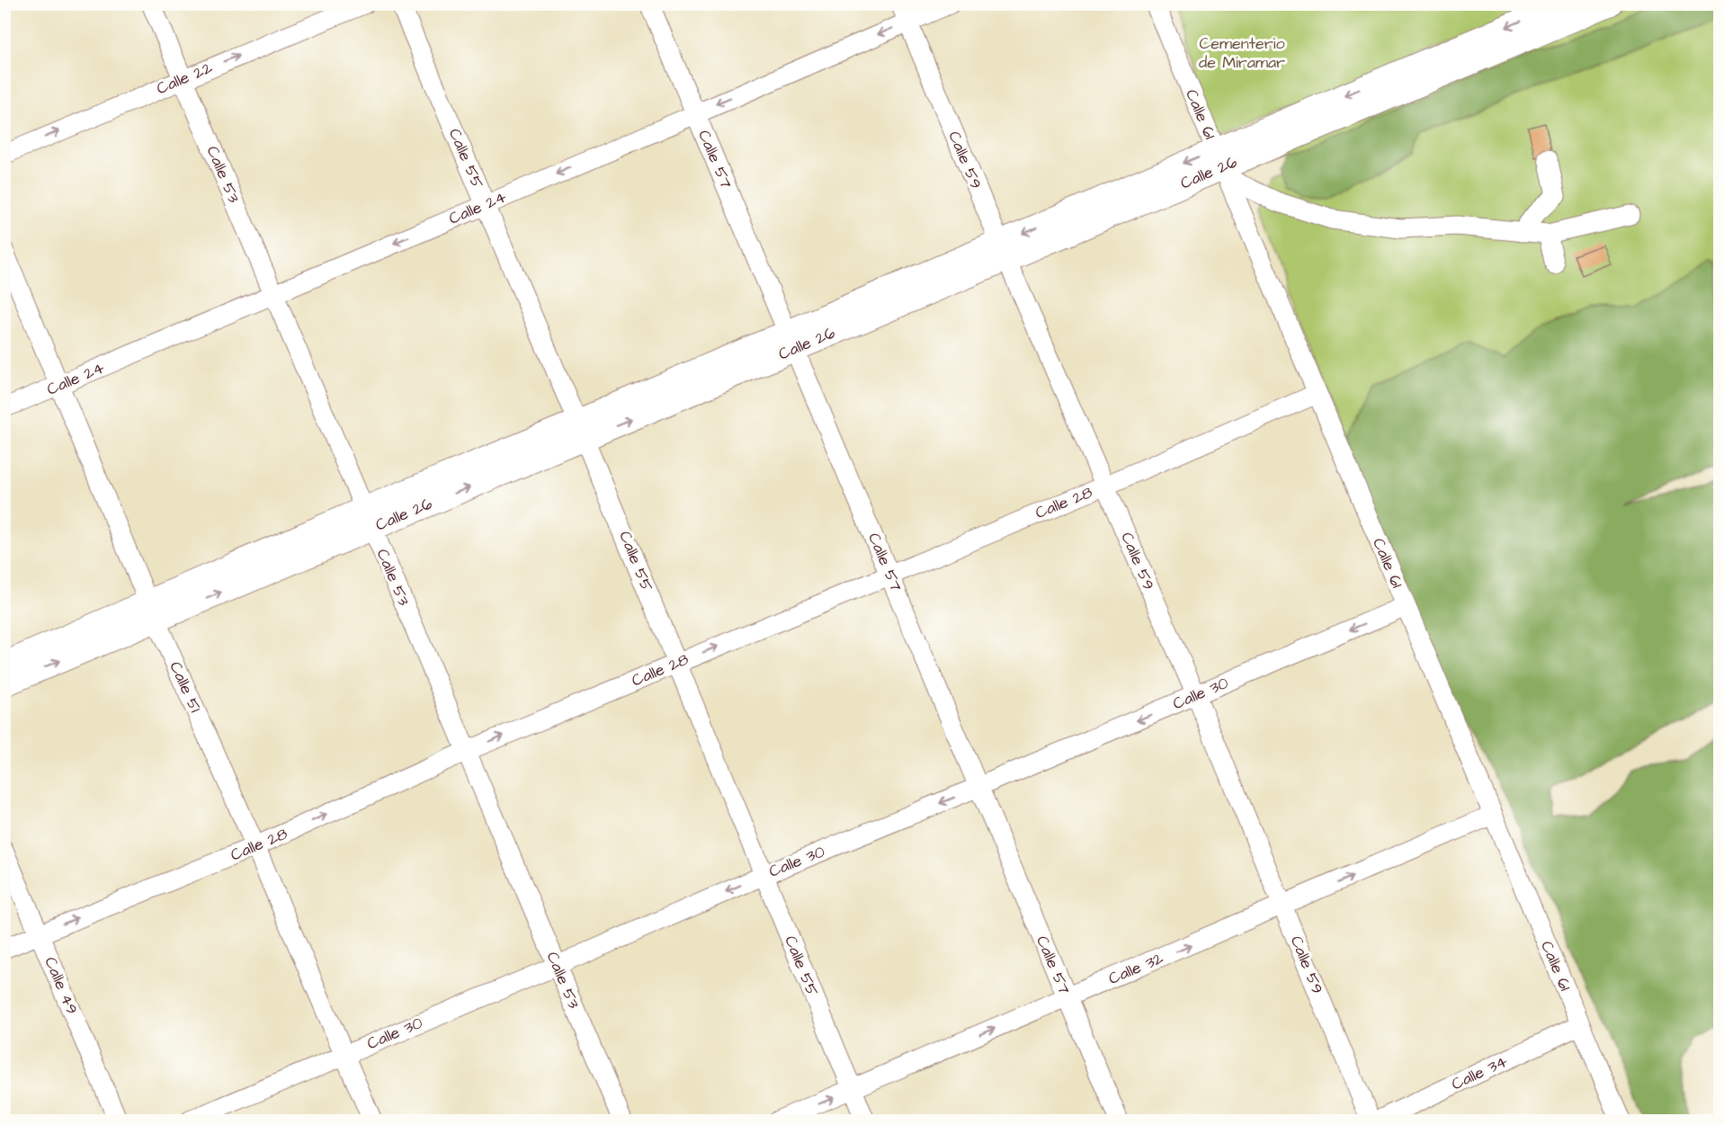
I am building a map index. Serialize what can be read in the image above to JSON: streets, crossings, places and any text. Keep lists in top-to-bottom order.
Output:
{
  "streets": {
    "main road": ["Calle 26"],
    "street": [
      "Calle 22",
      "Calle 61",
      "Calle 55",
      "Calle 57",
      "Calle 59",
      "Calle 53",
      "Calle 24",
      "Calle 28",
      "Calle 51",
      "Calle 30",
      "Calle 32",
      "Calle 49",
      "Calle 34"
    ]
  },
  "crossings": [
    ["Calle 22", "Calle 53"],
    ["Calle 61", "Calle 26"],
    ["Calle 61", "Calle 28"],
    ["Calle 61", "Calle 30"],
    ["Calle 61", "Calle 32"],
    ["Calle 61", "Calle 34"],
    ["Calle 55", "Calle 26"],
    ["Calle 55", "Calle 24"],
    ["Calle 55", "Calle 28"],
    ["Calle 55", "Calle 30"],
    ["Calle 55", "Calle 32"],
    ["Calle 57", "Calle 26"],
    ["Calle 57", "Calle 24"],
    ["Calle 57", "Calle 28"],
    ["Calle 57", "Calle 30"],
    ["Calle 57", "Calle 32"],
    ["Calle 59", "Calle 26"],
    ["Calle 59", "Calle 24"],
    ["Calle 59", "Calle 28"],
    ["Calle 59", "Calle 30"],
    ["Calle 59", "Calle 32"],
    ["Calle 26", "Calle 53"],
    ["Calle 26", "Calle 51"],
    ["Calle 53", "Calle 24"],
    ["Calle 53", "Calle 28"],
    ["Calle 53", "Calle 30"],
    ["Calle 24", "Calle 51"],
    ["Calle 28", "Calle 51"],
    ["Calle 28", "Calle 49"],
    ["Calle 51", "Calle 30"]
  ],
  "one_way": [
    "Calle 22",
    "Calle 24",
    "Calle 28",
    "Calle 30",
    "Calle 32"
  ],
  "parks": ["Cementerio de Miramar"]
}
